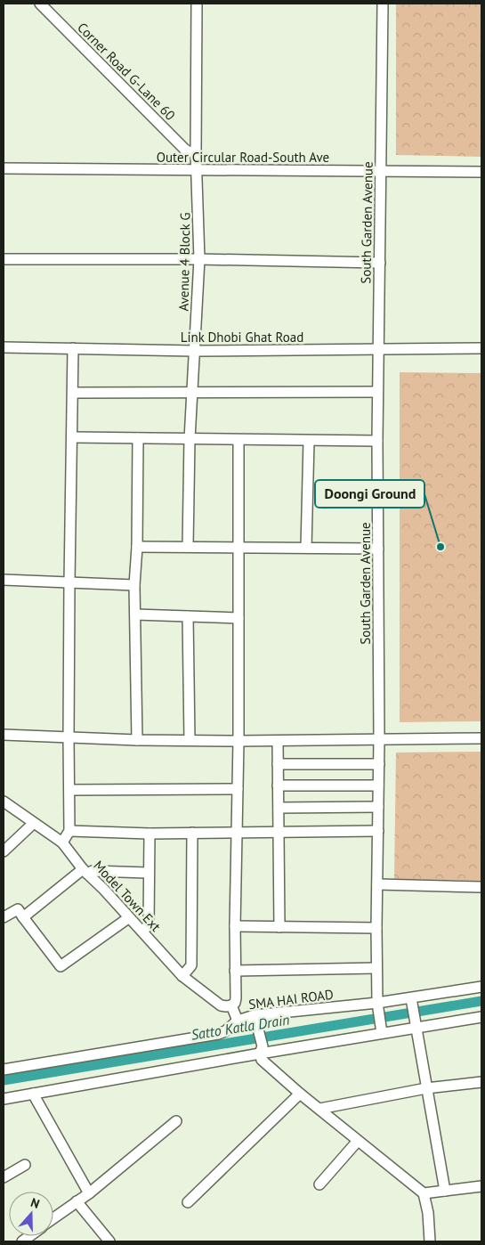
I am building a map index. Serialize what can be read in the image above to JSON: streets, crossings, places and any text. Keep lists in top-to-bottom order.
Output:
{
  "streets": {
    "street": [
      "Corner Road G-Lane 60",
      "Outer Circular Road-South Ave",
      "South Garden Avenue",
      "Avenue 4 Block G",
      "Link Dhobi Ghat Road",
      "Model Town Ext",
      "SMA HAI ROAD"
    ]
  },
  "crossings": [
    ["Corner Road G-Lane 60", "Avenue 4 Block G"],
    ["Outer Circular Road-South Ave", "South Garden Avenue"],
    ["Outer Circular Road-South Ave", "Avenue 4 Block G"],
    ["South Garden Avenue", "Link Dhobi Ghat Road"],
    ["South Garden Avenue", "SMA HAI ROAD"],
    ["Avenue 4 Block G", "Link Dhobi Ghat Road"]
  ],
  "water": ["Satto Katla Drain"],
  "places": ["Doongi Ground"],
  "north": "top"
}
